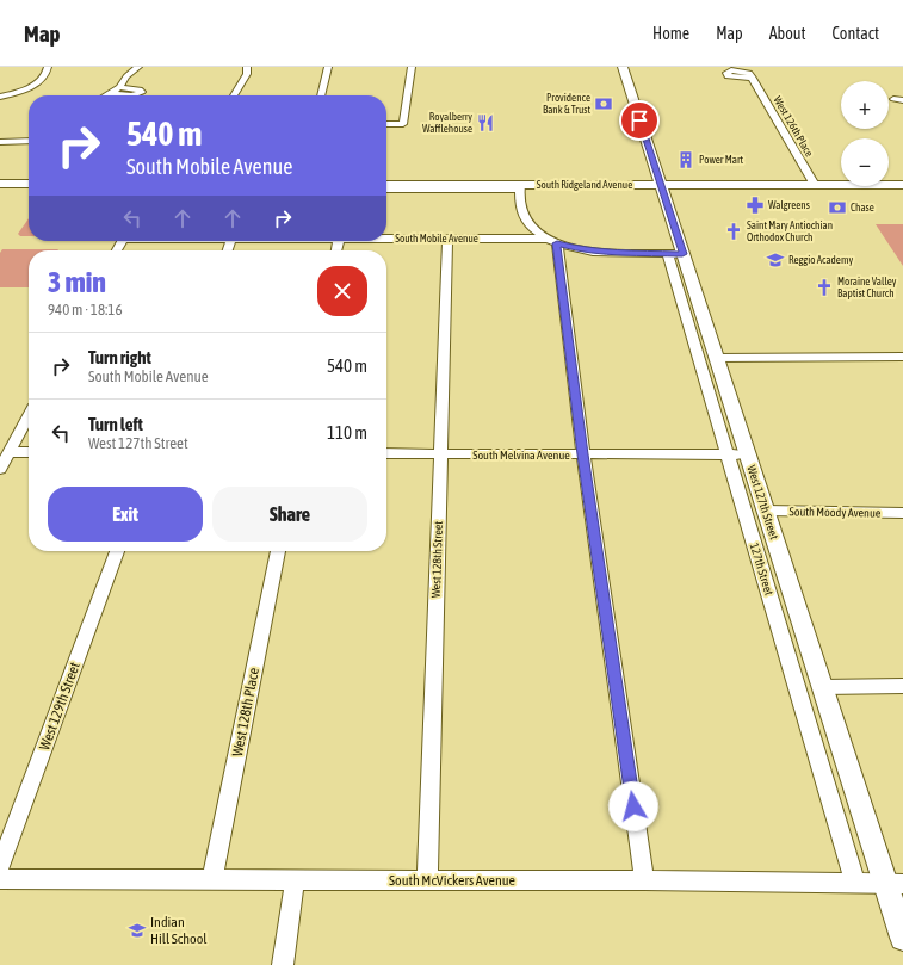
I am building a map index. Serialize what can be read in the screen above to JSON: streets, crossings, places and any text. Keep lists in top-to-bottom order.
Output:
{
  "streets": {
    "main road": ["South Ridgeland Avenue", "West 127th Street"],
    "street": [
      "West 126th Place",
      "South Mobile Avenue",
      "South Melvina Avenue",
      "South Moody Avenue",
      "West 128th Street",
      "127th Street",
      "West 129th Street",
      "West 128th Place",
      "South McVickers Avenue"
    ]
  },
  "crossings": [
    ["West 126th Place", "South Ridgeland Avenue"],
    ["South Ridgeland Avenue", "West 127th Street"],
    ["South Mobile Avenue", "West 127th Street"],
    ["South Mobile Avenue", "West 128th Street"],
    ["South Mobile Avenue", "127th Street"],
    ["South Melvina Avenue", "West 127th Street"],
    ["South Melvina Avenue", "West 128th Street"],
    ["South Melvina Avenue", "127th Street"],
    ["West 127th Street", "South Moody Avenue"],
    ["West 127th Street", "127th Street"],
    ["West 127th Street", "South McVickers Avenue"],
    ["West 128th Street", "South McVickers Avenue"],
    ["127th Street", "South McVickers Avenue"],
    ["West 128th Place", "South McVickers Avenue"]
  ],
  "places": {
    "bank": ["Providence Bank & Trust", "Chase"],
    "restaurant": ["Royalberry Wafflehouse"],
    "building": ["Power Mart"],
    "pharmacy": ["Walgreens"],
    "church": ["Saint Mary Antiochian Orthodox Church", "Moraine Valley Baptist Church"],
    "school or university": ["Reggio Academy", "Indian Hill School"]
  },
  "page": {
    "header": "Map",
    "nav": [
      "Home",
      "Map",
      "About",
      "Contact"
    ],
    "map_buttons": ["+", "−"],
    "turn": ["540 m", "South Mobile Avenue"],
    "heading": ["3 min", "940 m · 18:16"],
    "list": [
      {
        "name": "Turn right",
        "note": "South Mobile Avenue",
        "value": "540 m"
      },
      {
        "name": "Turn left",
        "note": "West 127th Street",
        "value": "110 m"
      }
    ],
    "buttons": ["Exit", "Share"]
  }
}
